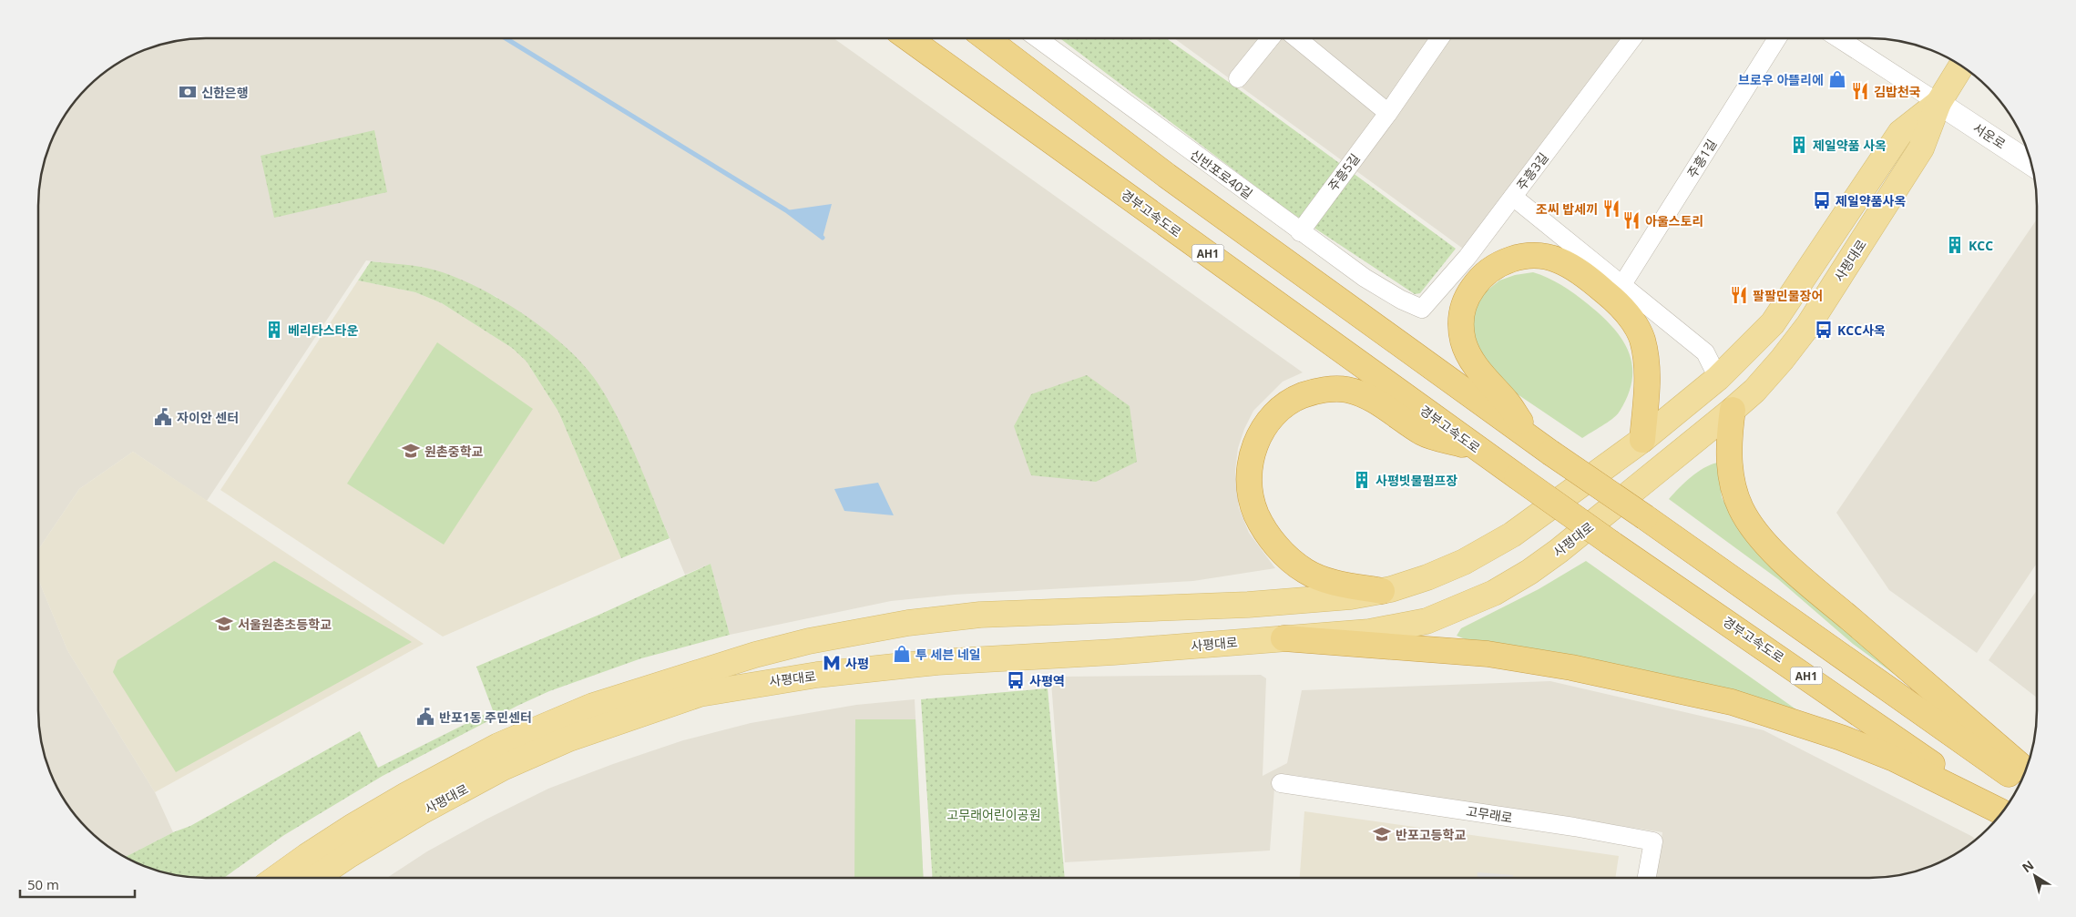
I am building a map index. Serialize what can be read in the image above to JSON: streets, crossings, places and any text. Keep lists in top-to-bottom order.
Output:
{
  "streets": {
    "highway": ["경부고속도로", "AH1"],
    "main road": ["사평대로"],
    "street": [
      "서운로",
      "주흥1길",
      "주흥3길",
      "주흥5길",
      "신반포로40길",
      "고무래로"
    ]
  },
  "crossings": [
    ["서운로", "사평대로"],
    ["주흥3길", "신반포로40길"],
    ["주흥5길", "신반포로40길"]
  ],
  "parks": ["고무래어린이공원"],
  "places": {
    "shop": ["브로우 아뜰리에", "투 세븐 네일"],
    "restaurant": [
      "김밥천국",
      "조씨 밥세끼",
      "아울스토리",
      "팔팔민물장어"
    ],
    "bank": ["신한은행"],
    "building": [
      "제일약품 사옥",
      "KCC",
      "베리타스타운",
      "사평빗물펌프장"
    ],
    "bus stop": ["제일약품사옥", "KCC사옥", "사평역"],
    "public building": ["자이안 센터", "반포1동 주민센터"],
    "school or university": ["원촌중학교", "서울원촌초등학교", "반포고등학교"],
    "metro station": ["사평"]
  },
  "scale_bar": "50 m",
  "north": "top left"
}
